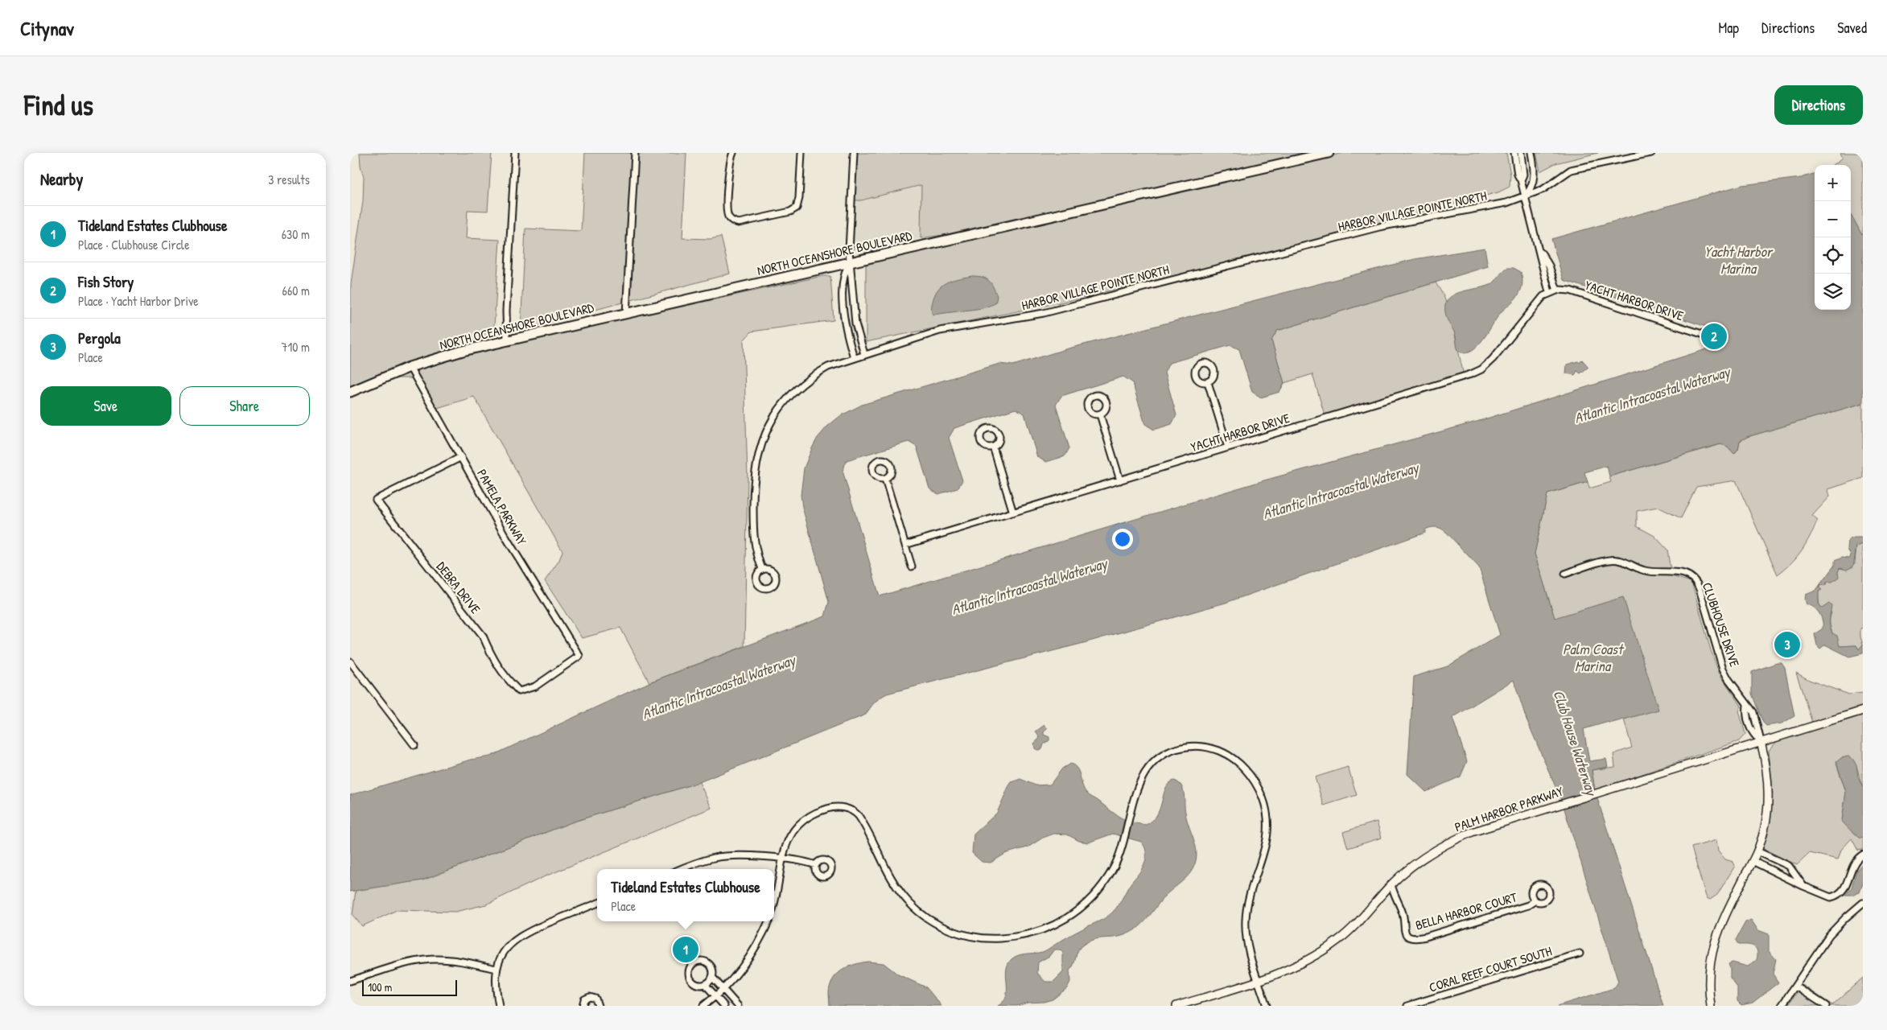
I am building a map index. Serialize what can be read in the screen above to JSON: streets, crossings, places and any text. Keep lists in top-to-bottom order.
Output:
{
  "streets": {
    "main road": ["NORTH OCEANSHORE BOULEVARD"],
    "street": [
      "HARBOR VILLAGE POINTE NORTH",
      "YACHT HARBOR DRIVE",
      "PAMELA PARKWAY",
      "DEBRA DRIVE",
      "CLUBHOUSE DRIVE",
      "PALM HARBOR PARKWAY",
      "BELLA HARBOR COURT",
      "CORAL REEF COURT SOUTH"
    ]
  },
  "crossings": [
    ["NORTH OCEANSHORE BOULEVARD", "PAMELA PARKWAY"],
    ["PAMELA PARKWAY", "DEBRA DRIVE"],
    ["CLUBHOUSE DRIVE", "PALM HARBOR PARKWAY"],
    ["PALM HARBOR PARKWAY", "BELLA HARBOR COURT"]
  ],
  "water": [
    "Yacht Harbor Marina",
    "Atlantic Intracoastal Waterway",
    "Palm Coast Marina",
    "Club House Waterway"
  ],
  "scale_bar": "100 m",
  "page": {
    "header": "Citynav",
    "nav": ["Map", "Directions", "Saved"],
    "buttons": [
      "Directions",
      ["Save", "Share"]
    ],
    "title": "Find us",
    "heading": ["Nearby", "3 results"],
    "map_buttons": ["+", "−"],
    "list": [
      {
        "mark": "1",
        "name": "Tideland Estates Clubhouse",
        "note": "Place · Clubhouse Circle",
        "value": "630 m"
      },
      {
        "mark": "2",
        "name": "Fish Story",
        "note": "Place · Yacht Harbor Drive",
        "value": "660 m"
      },
      {
        "mark": "3",
        "name": "Pergola",
        "note": "Place",
        "value": "710 m"
      }
    ],
    "pins": ["2", "3", "1"],
    "popup": ["Tideland Estates Clubhouse", "Place"],
    "scale": "100 m"
  }
}
